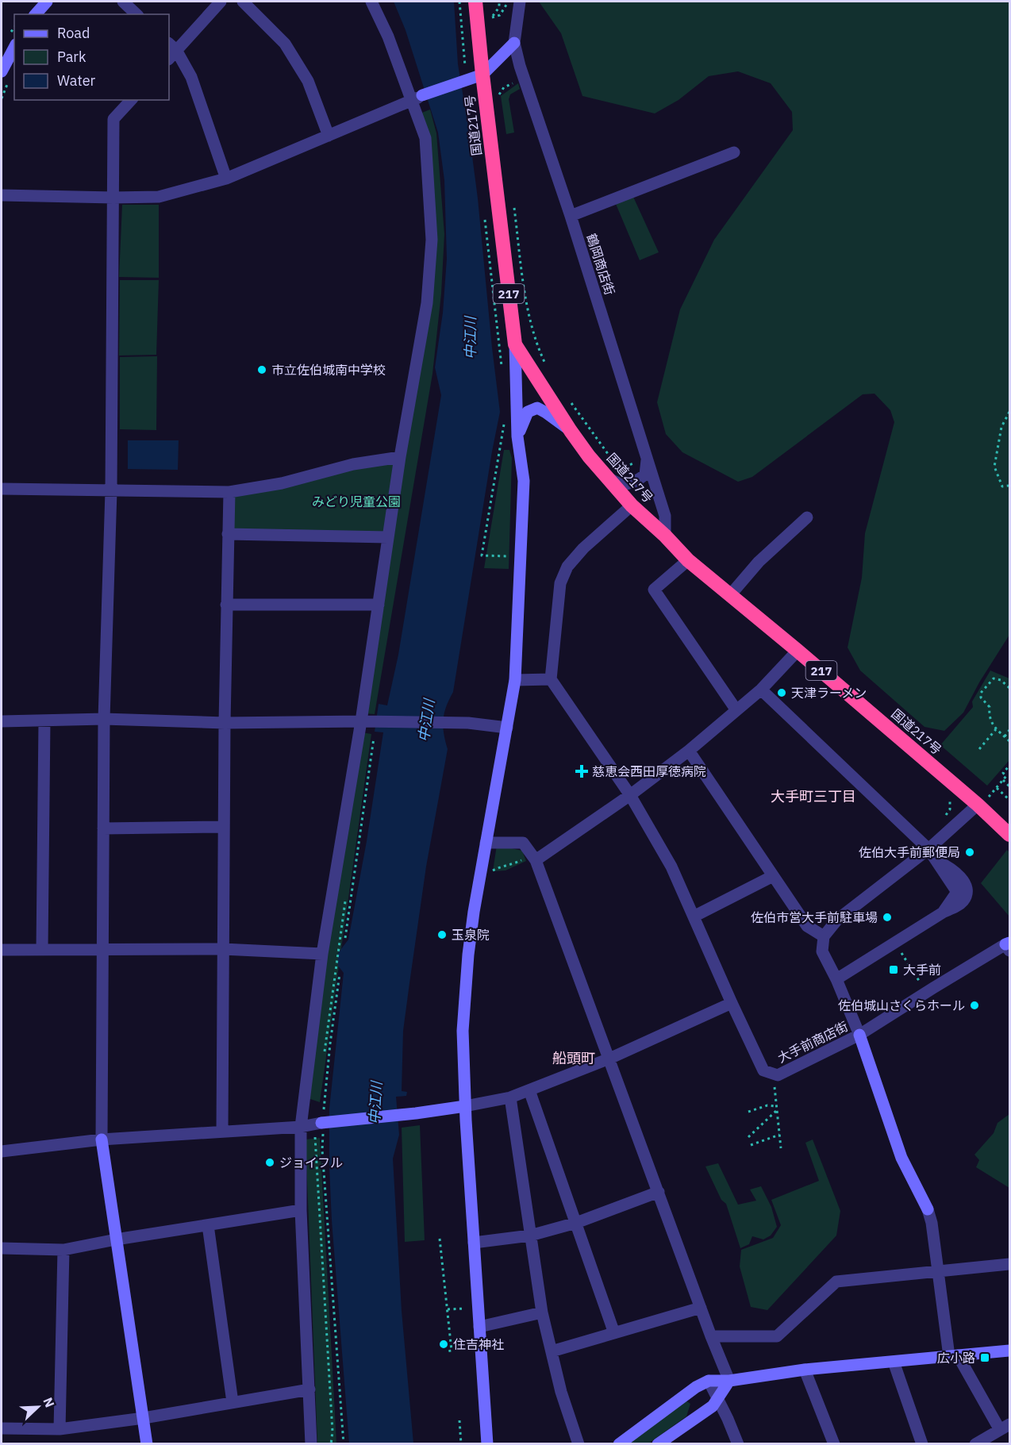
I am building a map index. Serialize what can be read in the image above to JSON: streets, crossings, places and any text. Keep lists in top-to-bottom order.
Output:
{
  "streets": {
    "highway": ["国道217号", "217"],
    "street": ["鶴岡商店街", "大手前商店街"]
  },
  "crossings": [
    ["国道217号", "鶴岡商店街"]
  ],
  "districts": ["大手町三丁目", "船頭町"],
  "water": ["中江川"],
  "parks": ["みどり児童公園"],
  "places": {
    "other": [
      "市立佐伯城南中学校",
      "天津ラーメン",
      "佐伯大手前郵便局",
      "佐伯市営大手前駐車場",
      "玉泉院",
      "佐伯城山さくらホール",
      "ジョイフル",
      "住吉神社"
    ],
    "health": ["慈恵会西田厚徳病院"],
    "transit": ["大手前", "広小路"]
  },
  "legend": ["Road", "Park", "Water"],
  "north": "top right"
}
